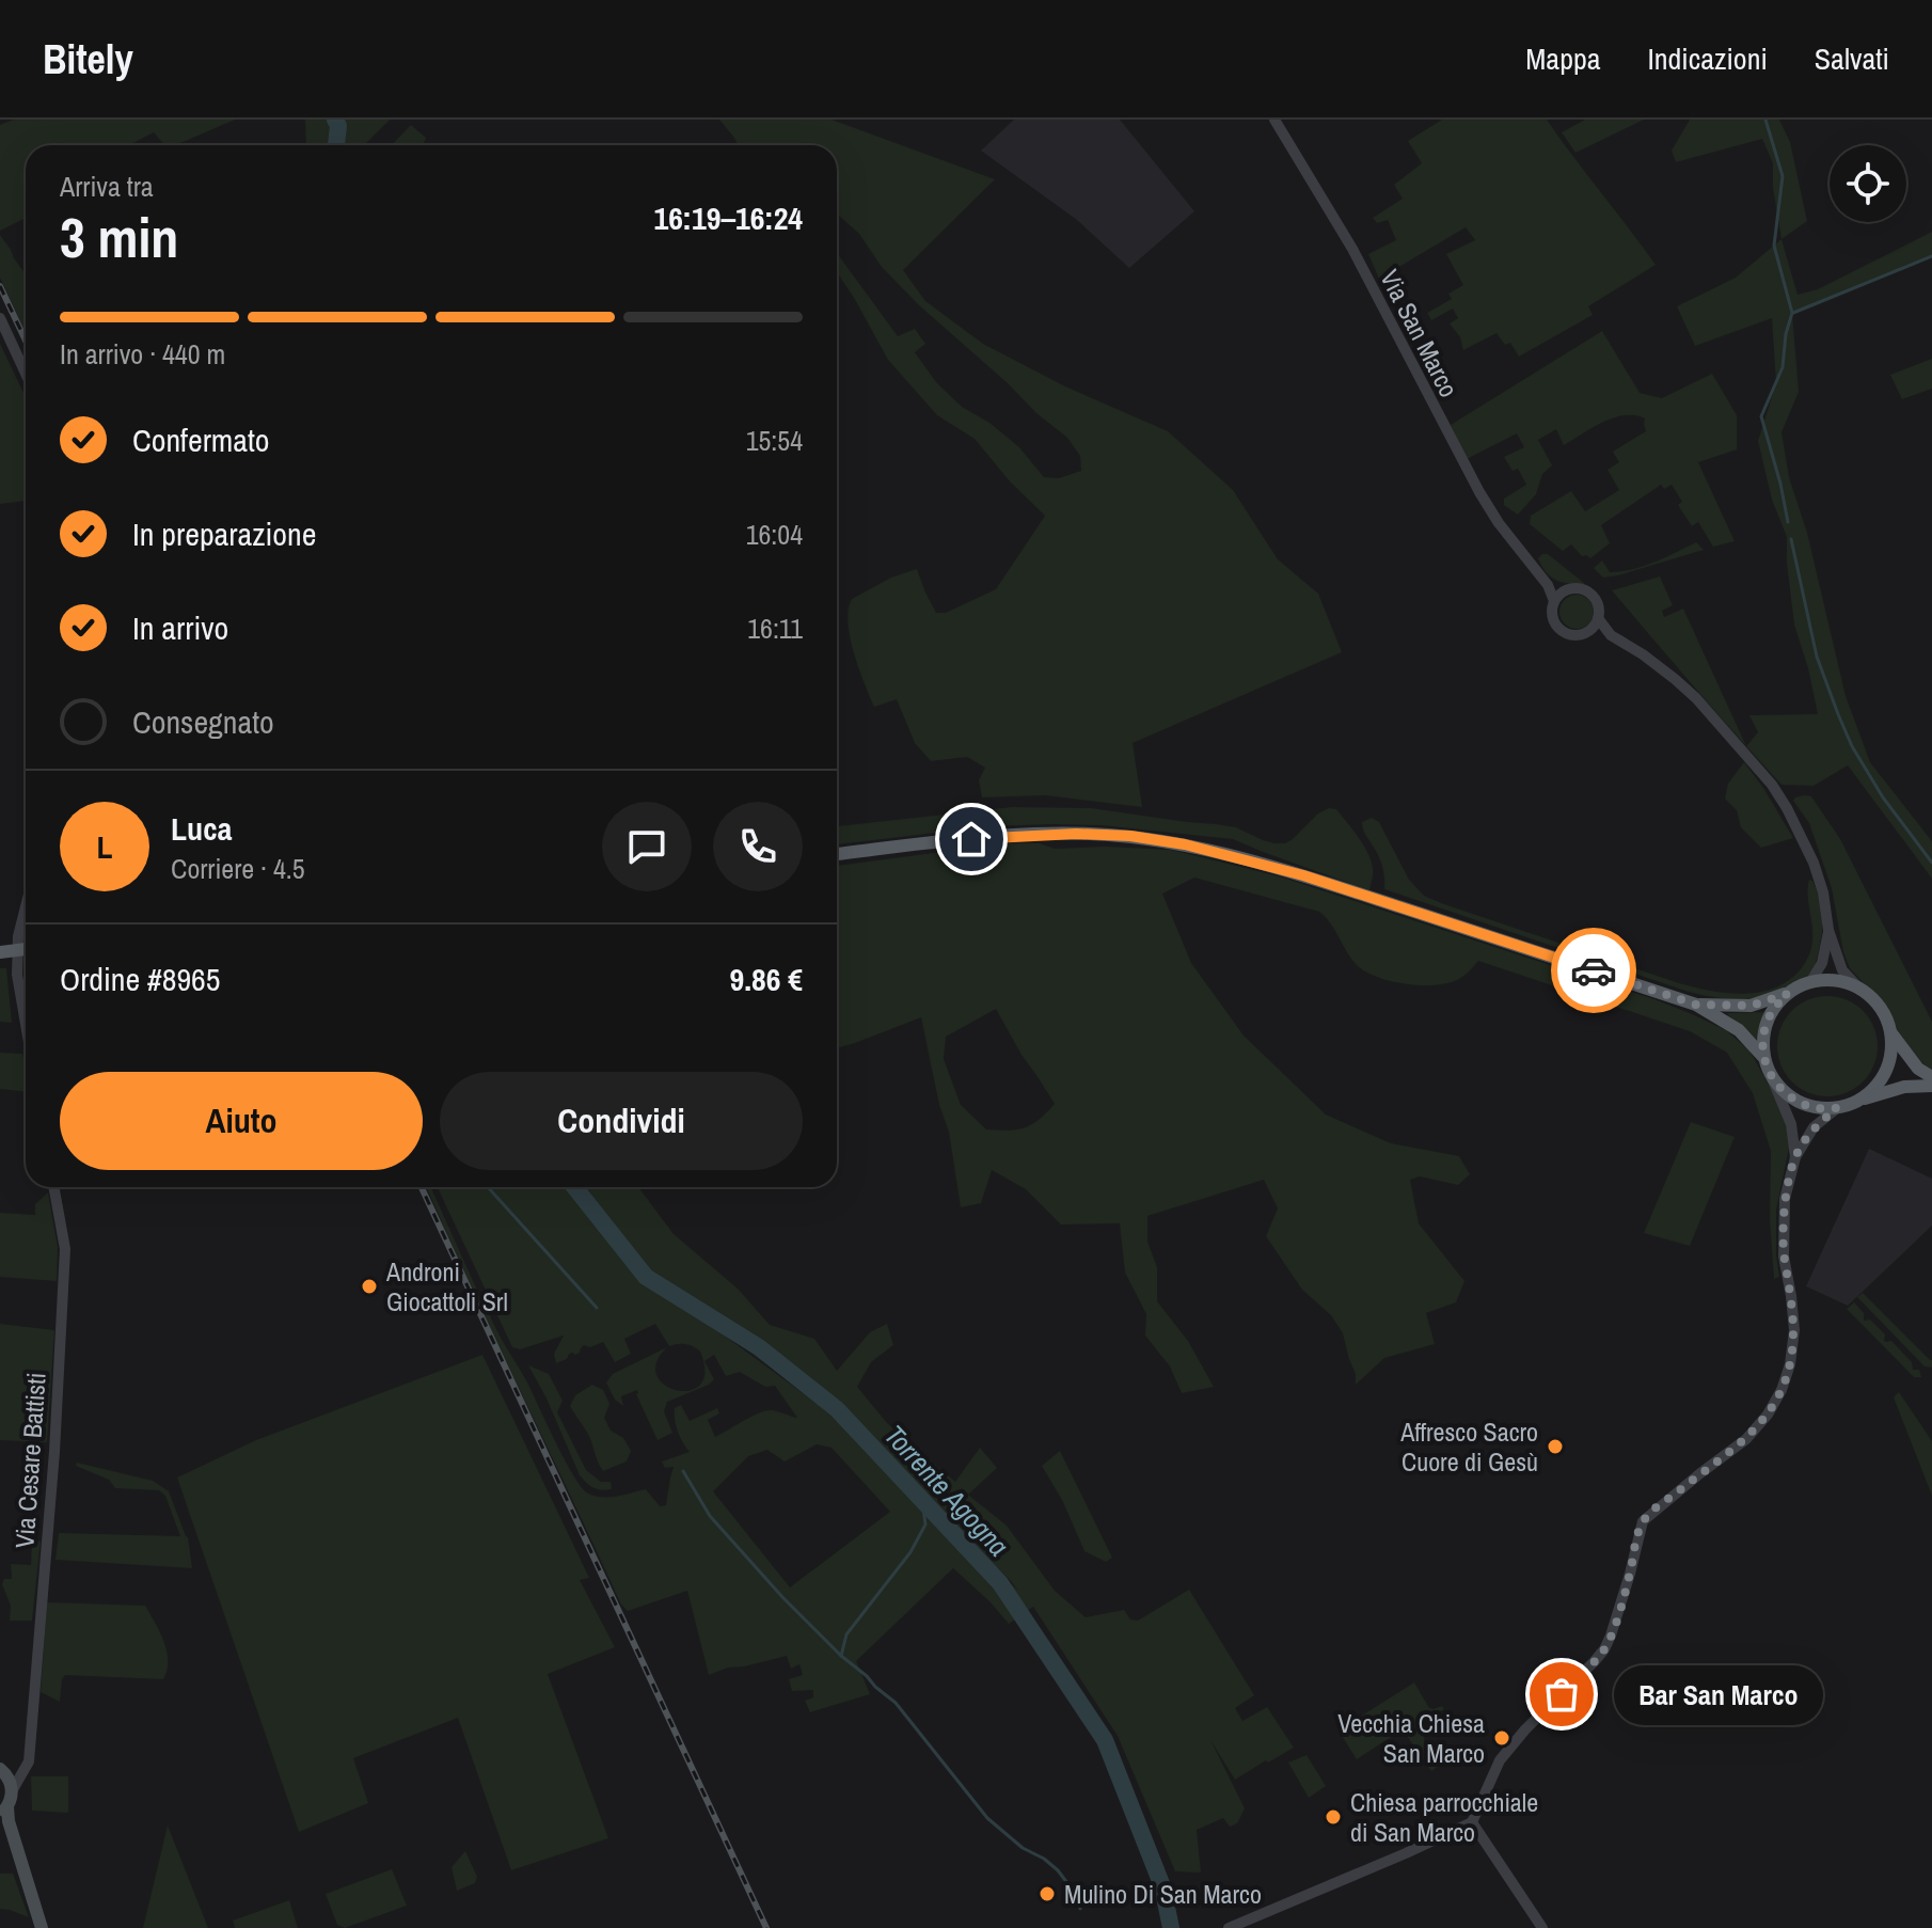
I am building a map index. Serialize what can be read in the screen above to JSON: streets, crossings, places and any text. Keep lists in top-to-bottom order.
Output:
{
  "streets": {
    "street": ["Via San Marco", "Via Cesare Battisti"]
  },
  "water": ["Torrente Agogna"],
  "places": [
    "Androni Giocattoli Srl",
    "Affresco Sacro Cuore di Gesù",
    "Bar San Marco",
    "Vecchia Chiesa San Marco",
    "Chiesa parrocchiale di San Marco",
    "Mulino Di San Marco"
  ],
  "page": {
    "header": "Bitely",
    "nav": ["Mappa", "Indicazioni", "Salvati"],
    "heading": ["3 min", "Arriva tra", "16:19–16:24"],
    "panel": [
      "Luca",
      "Corriere · 4.5",
      "Ordine #8965",
      "9.86 €"
    ],
    "bar": "In arrivo · 440 m",
    "list": [
      ["Confermato", "15:54"],
      ["In preparazione", "16:04"],
      ["In arrivo", "16:11"],
      "Consegnato"
    ],
    "round": "L",
    "buttons": ["Aiuto", "Condividi"],
    "bubble": "Bar San Marco"
  }
}
